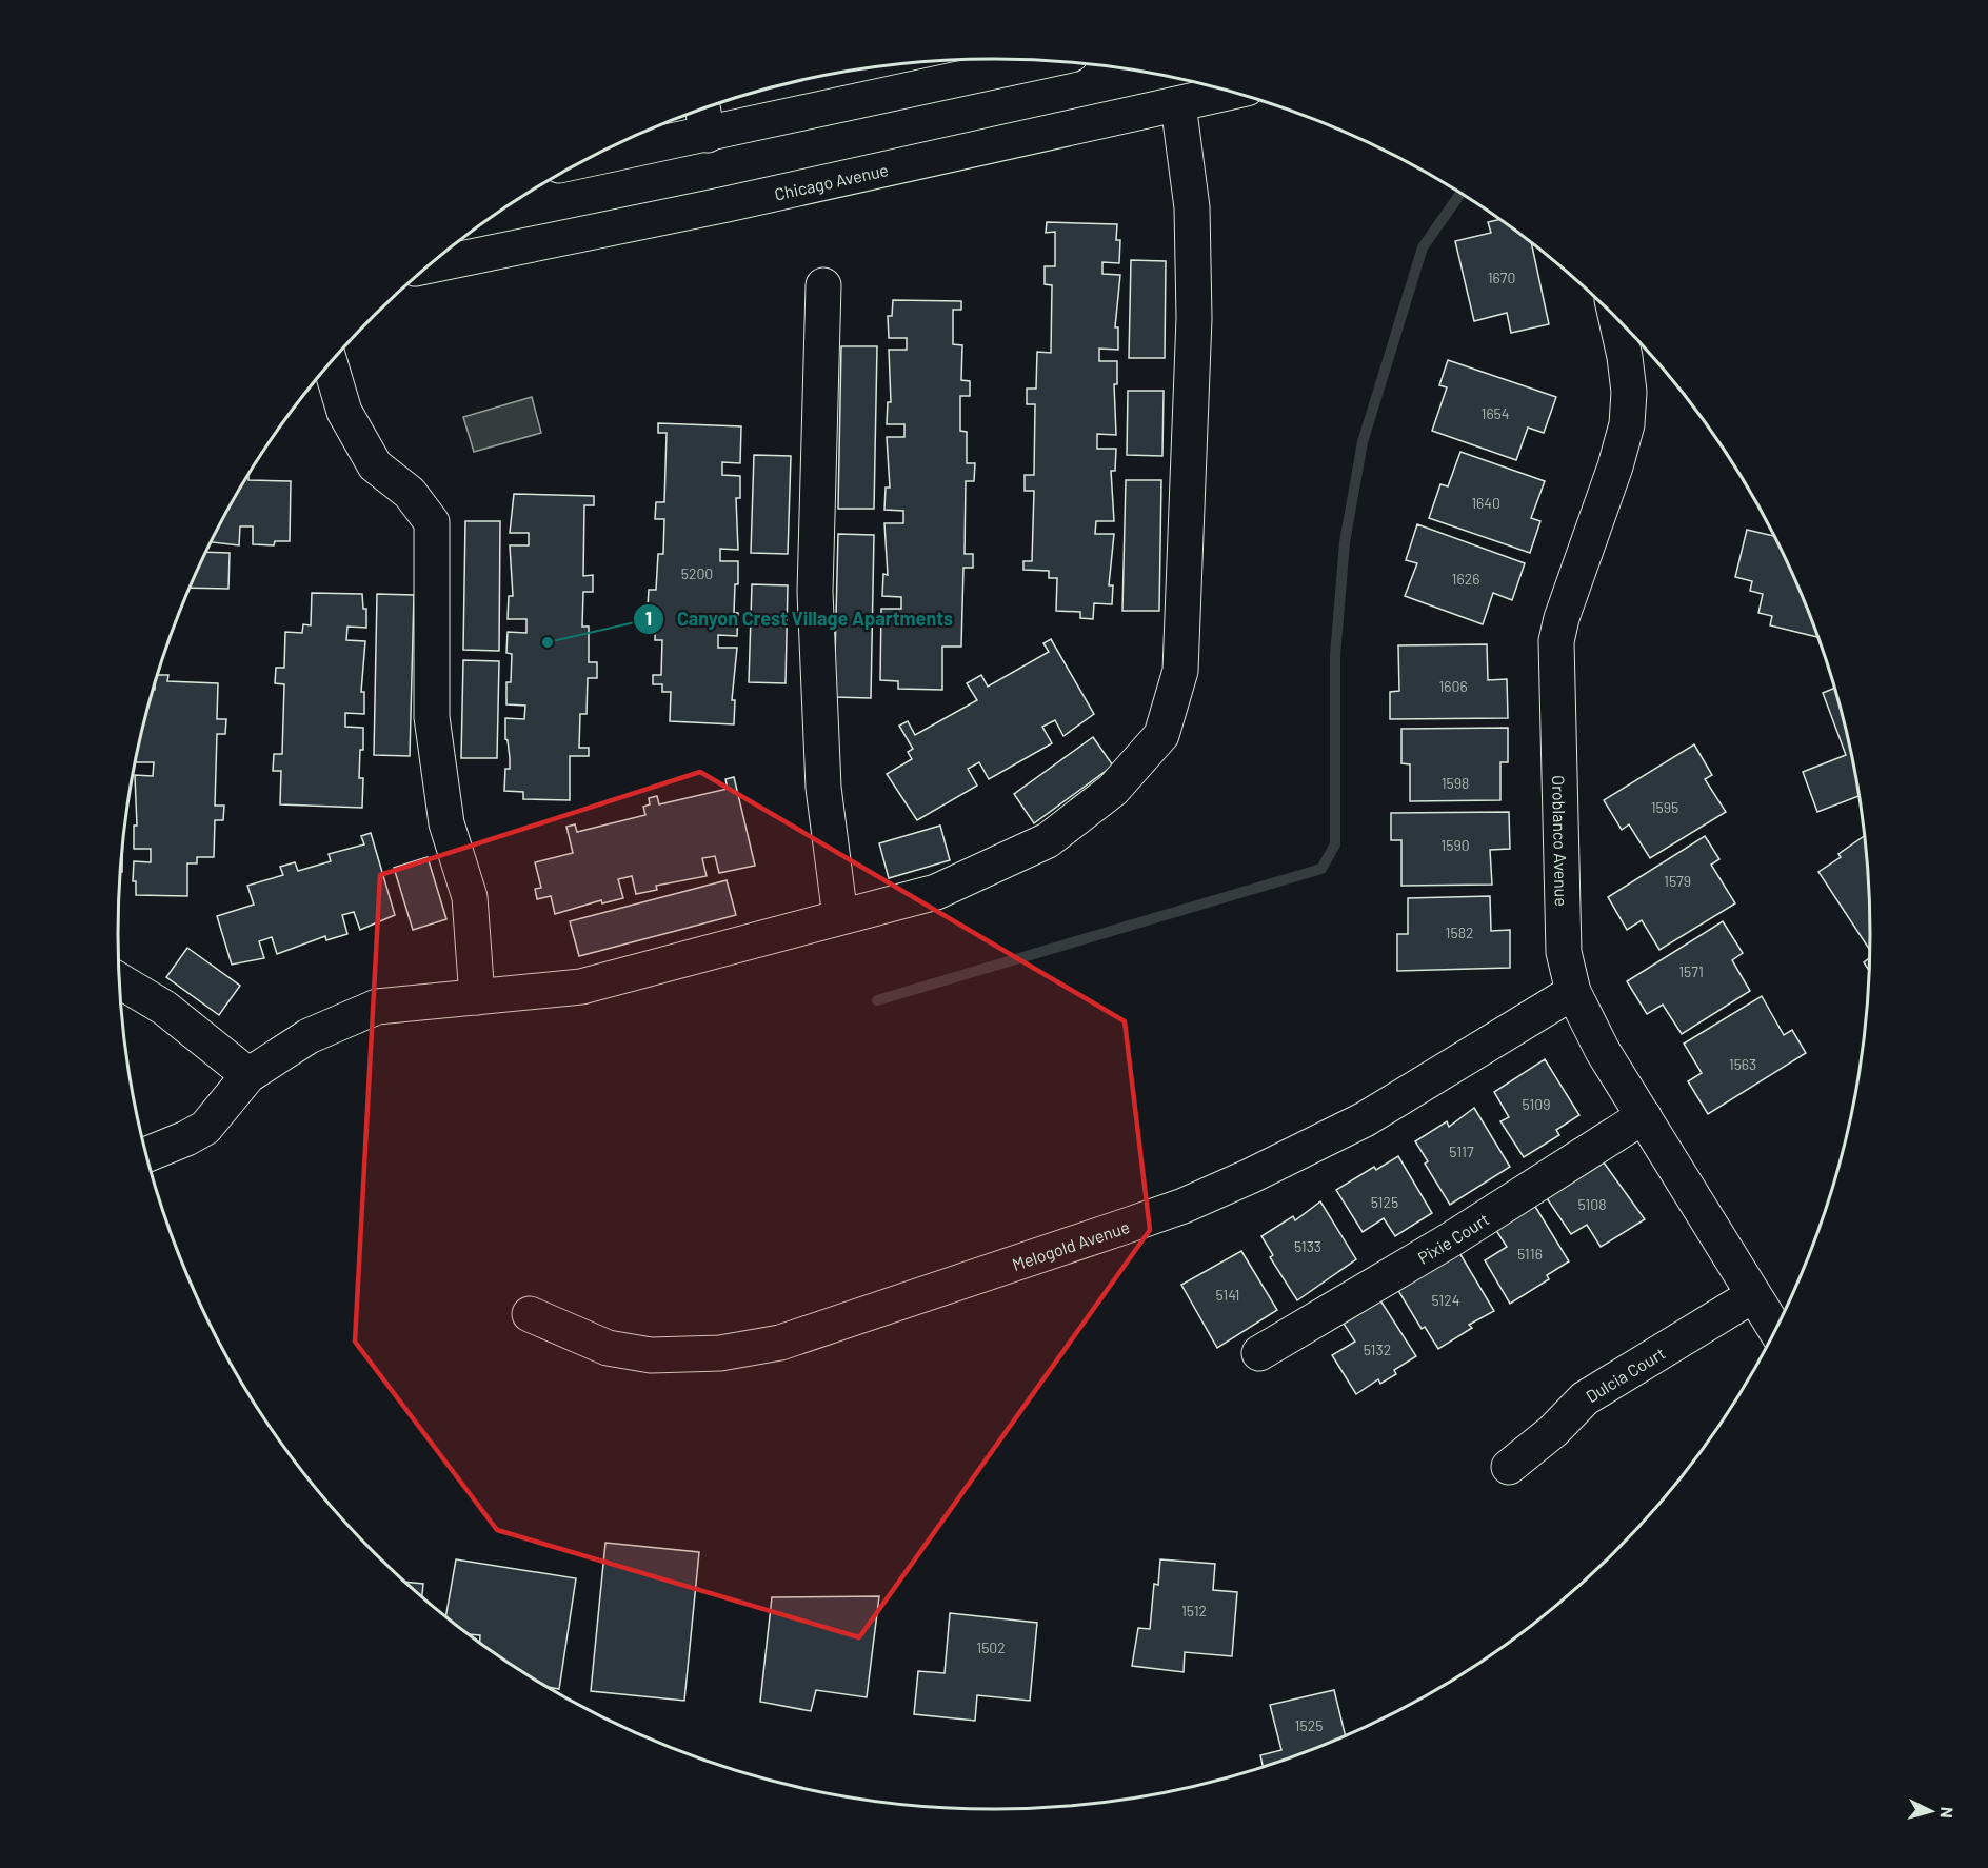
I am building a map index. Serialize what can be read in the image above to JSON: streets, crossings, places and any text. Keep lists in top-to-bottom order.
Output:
{
  "streets": {
    "street": [
      "Chicago Avenue",
      "Oroblanco Avenue",
      "Pixie Court",
      "Melogold Avenue",
      "Dulcia Court"
    ]
  },
  "crossings": [
    ["Oroblanco Avenue", "Pixie Court"],
    ["Oroblanco Avenue", "Melogold Avenue"],
    ["Oroblanco Avenue", "Dulcia Court"]
  ],
  "places": ["Canyon Crest Village Apartments"],
  "house_numbers": [
    "1670",
    "1654",
    "1640",
    "5200",
    "1626",
    "1606",
    "1598",
    "1595",
    "1590",
    "1579",
    "1582",
    "1571",
    "1563",
    "5109",
    "5117",
    "5125",
    "5108",
    "5133",
    "5116",
    "5141",
    "5124",
    "5132",
    "1512",
    "1502",
    "1525"
  ],
  "north": "right"
}
